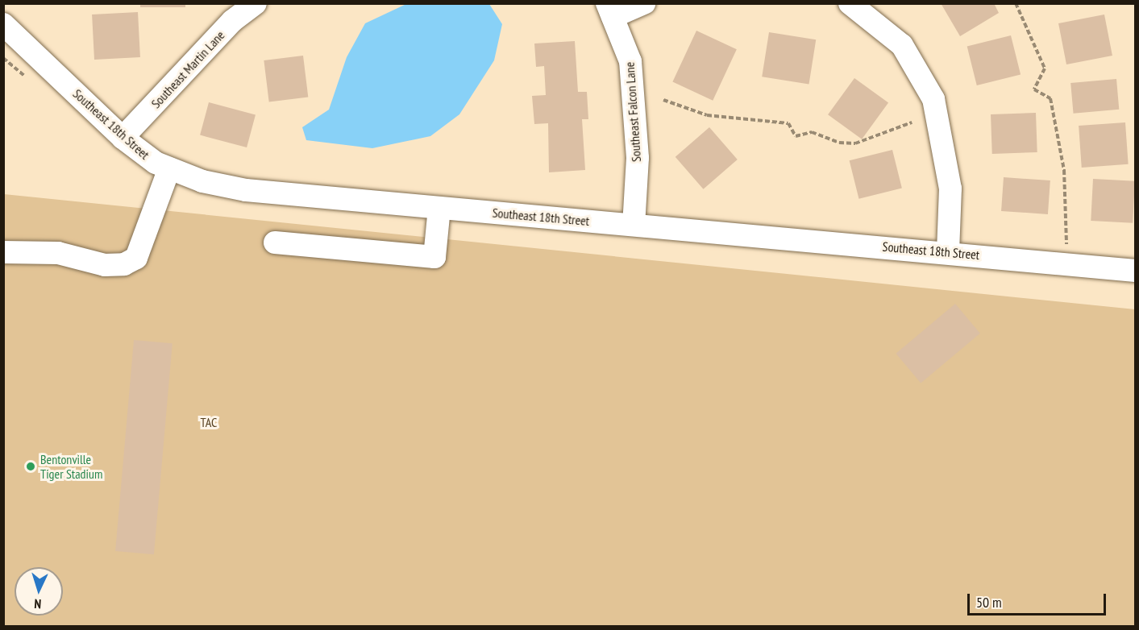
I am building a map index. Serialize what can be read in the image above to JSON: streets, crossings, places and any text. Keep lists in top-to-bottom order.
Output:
{
  "streets": {
    "street": ["Southeast Martin Lane", "Southeast Falcon Lane", "Southeast 18th Street"]
  },
  "crossings": [
    ["Southeast Martin Lane", "Southeast 18th Street"],
    ["Southeast Falcon Lane", "Southeast 18th Street"]
  ],
  "parks": ["TAC"],
  "places": ["Bentonville Tiger Stadium"],
  "scale_bar": "50 m",
  "north": "bottom"
}
